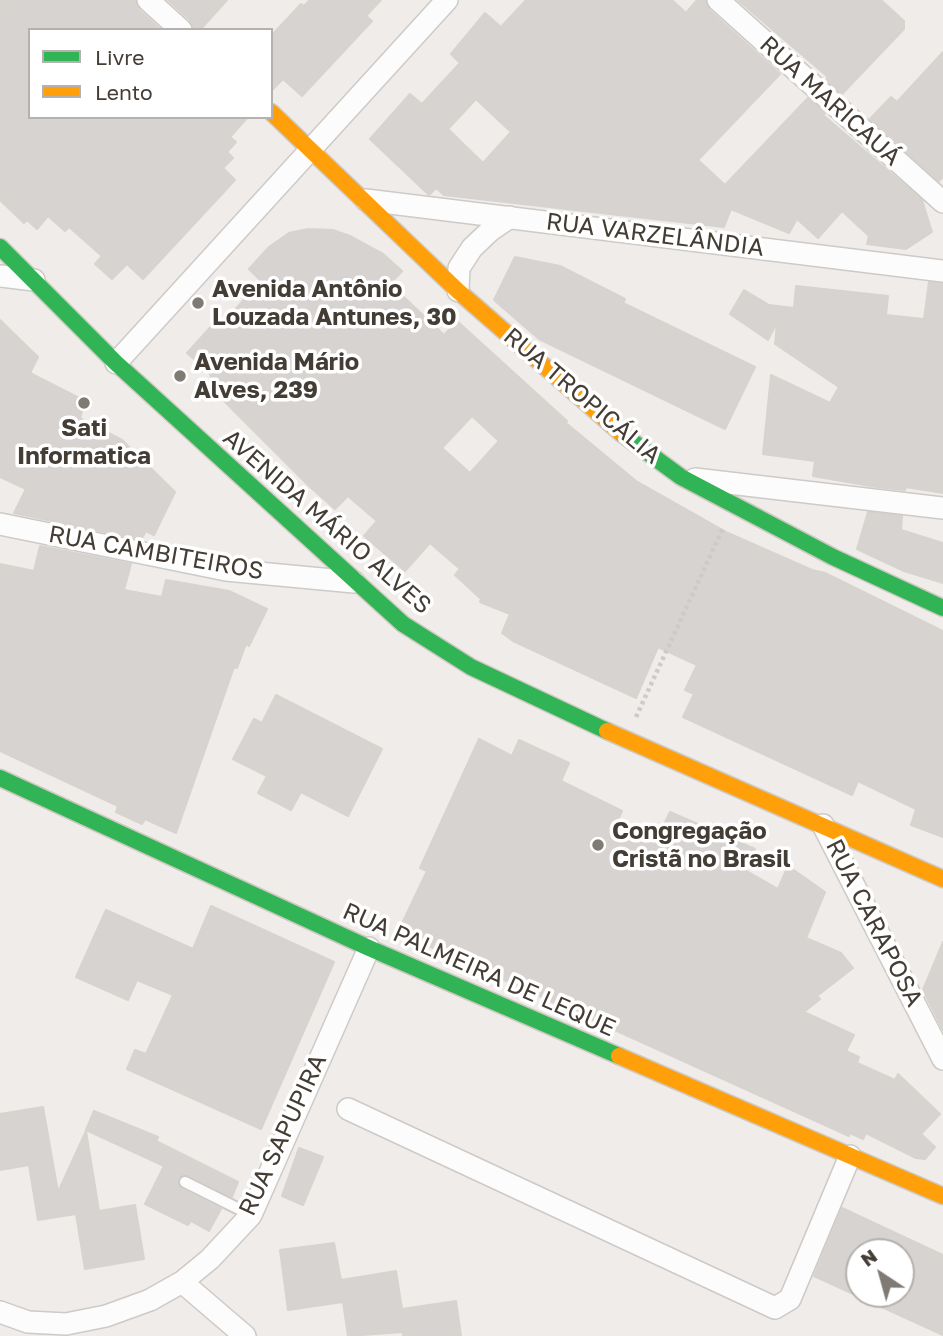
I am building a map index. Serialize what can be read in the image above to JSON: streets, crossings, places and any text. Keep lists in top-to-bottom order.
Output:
{
  "streets": {
    "street": [
      "RUA MARICAUÁ",
      "RUA VARZELÂNDIA",
      "RUA TROPICÁLIA",
      "AVENIDA MÁRIO ALVES",
      "RUA CAMBITEIROS",
      "RUA CARAPOSA",
      "RUA PALMEIRA DE LEQUE",
      "RUA SAPUPIRA"
    ]
  },
  "crossings": [
    ["RUA VARZELÂNDIA", "RUA TROPICÁLIA"],
    ["AVENIDA MÁRIO ALVES", "RUA CAMBITEIROS"],
    ["AVENIDA MÁRIO ALVES", "RUA CARAPOSA"],
    ["RUA PALMEIRA DE LEQUE", "RUA SAPUPIRA"]
  ],
  "places": [
    "Avenida Antônio Louzada Antunes, 30",
    "Avenida Mário Alves, 239",
    "Sati Informatica",
    "Congregação Cristã no Brasil"
  ],
  "legend": ["Livre", "Lento"],
  "north": "top left"
}
